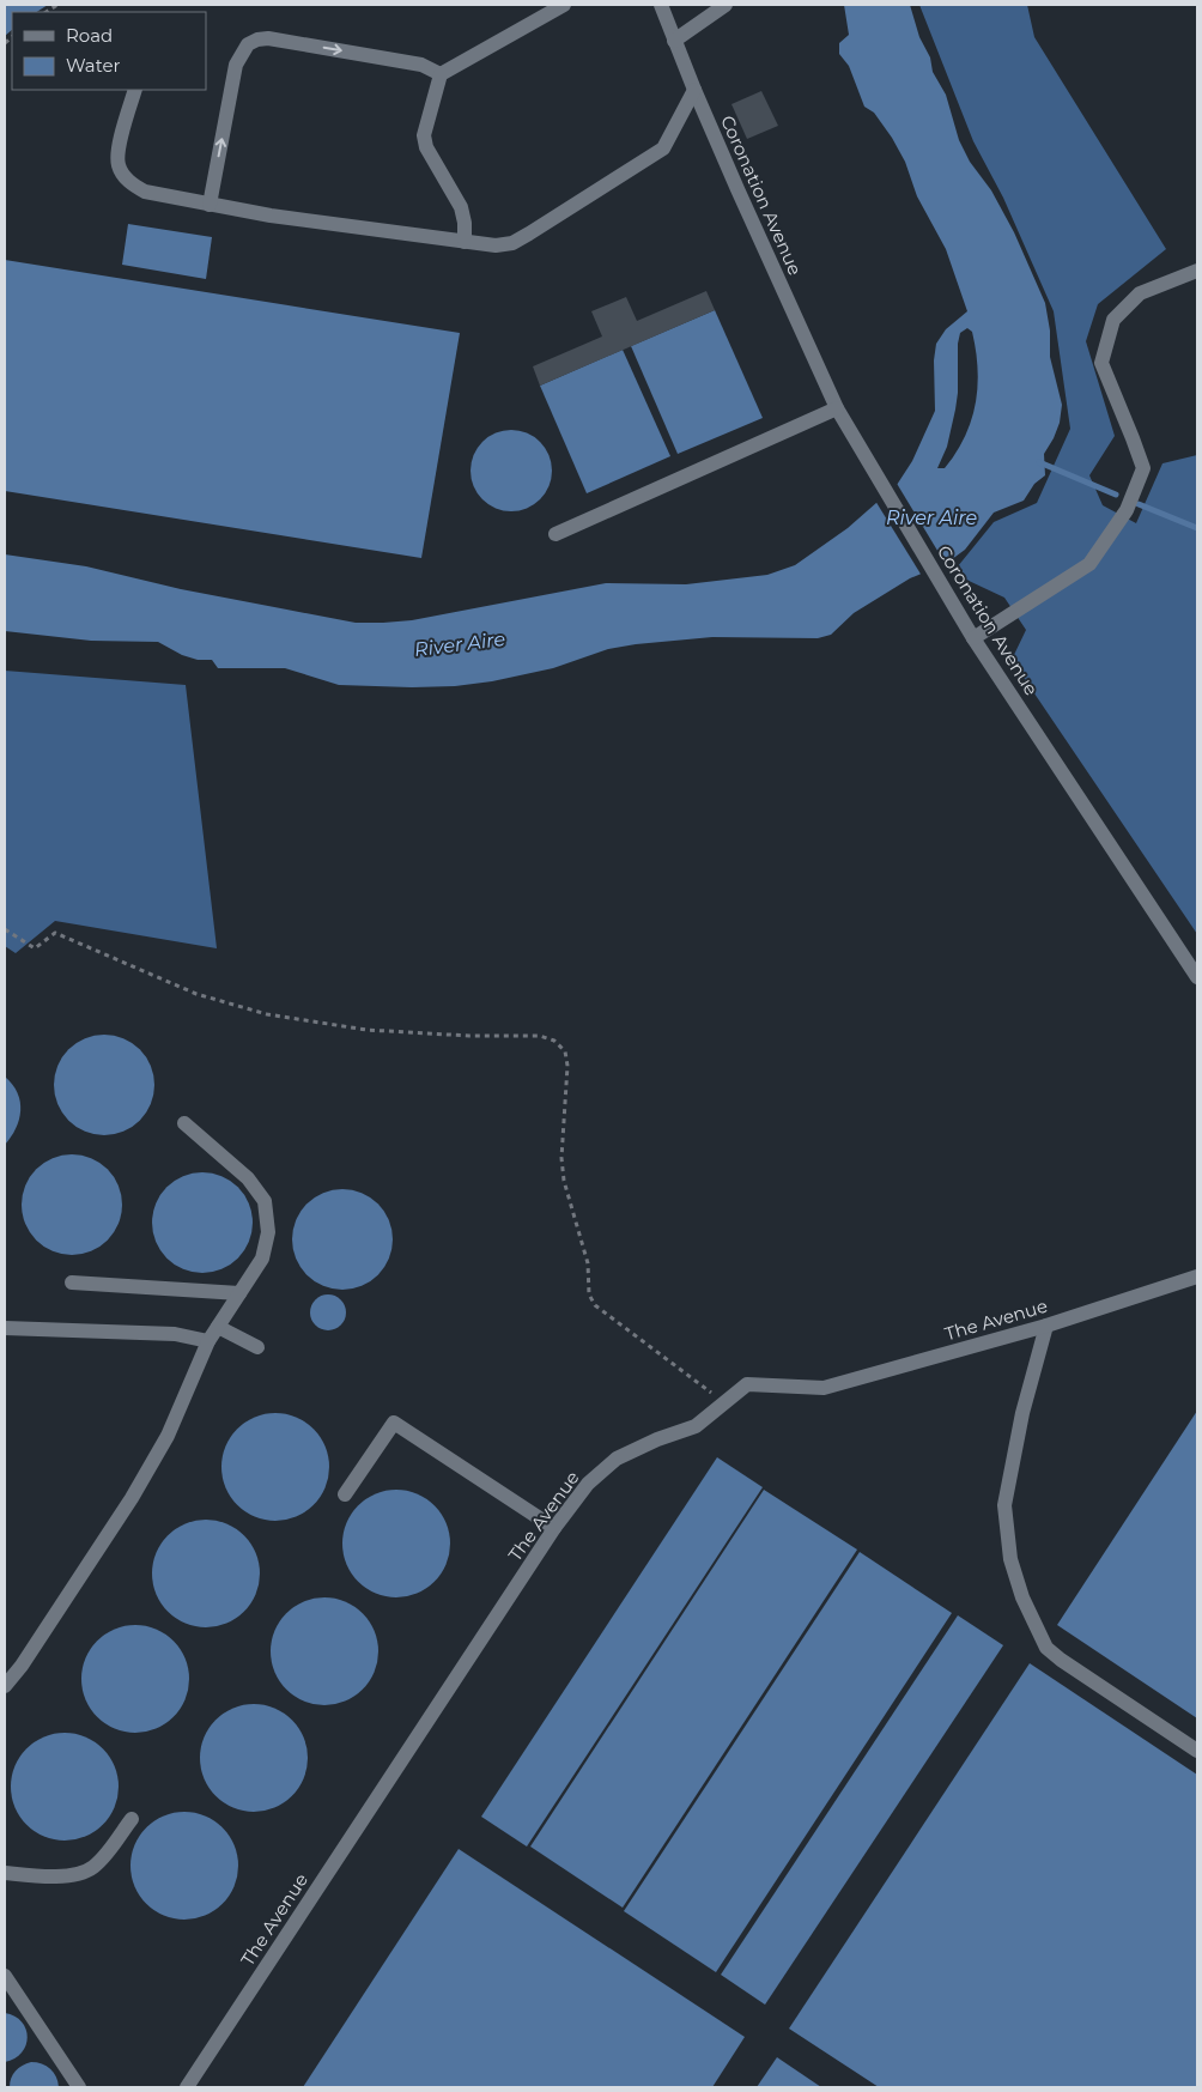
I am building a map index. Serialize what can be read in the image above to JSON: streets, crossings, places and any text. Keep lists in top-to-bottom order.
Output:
{
  "streets": {
    "street": ["Coronation Avenue", "The Avenue"]
  },
  "water": ["River Aire"],
  "legend": ["Road", "Water"]
}
